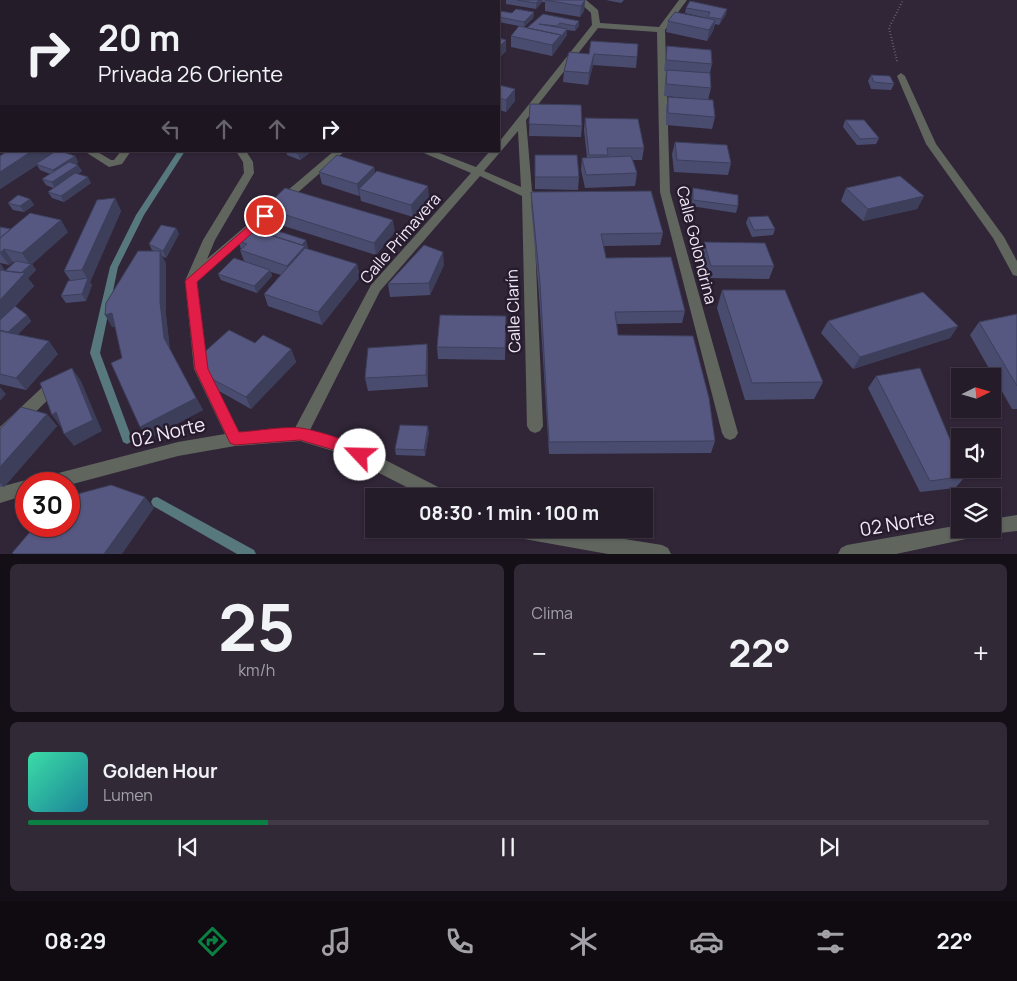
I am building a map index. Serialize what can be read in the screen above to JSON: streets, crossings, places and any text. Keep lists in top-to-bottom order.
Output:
{
  "streets": {
    "street": [
      "Calle Primavera",
      "Calle Golondrina",
      "Calle Clarín",
      "02 Norte"
    ]
  },
  "crossings": [
    ["Calle Primavera", "Calle Clarín"],
    ["Calle Primavera", "02 Norte"]
  ],
  "north": "right",
  "page": {
    "turn": ["20 m", "Privada 26 Oriente"],
    "limit": "30",
    "trip": "08:30 · 1 min · 100 m",
    "tile": [
      ["25", "km/h"],
      "Clima"
    ],
    "heat": ["−", "22°", "+"],
    "song": ["Golden Hour", "Lumen"],
    "tabs": ["08:29", "22°"]
  }
}
